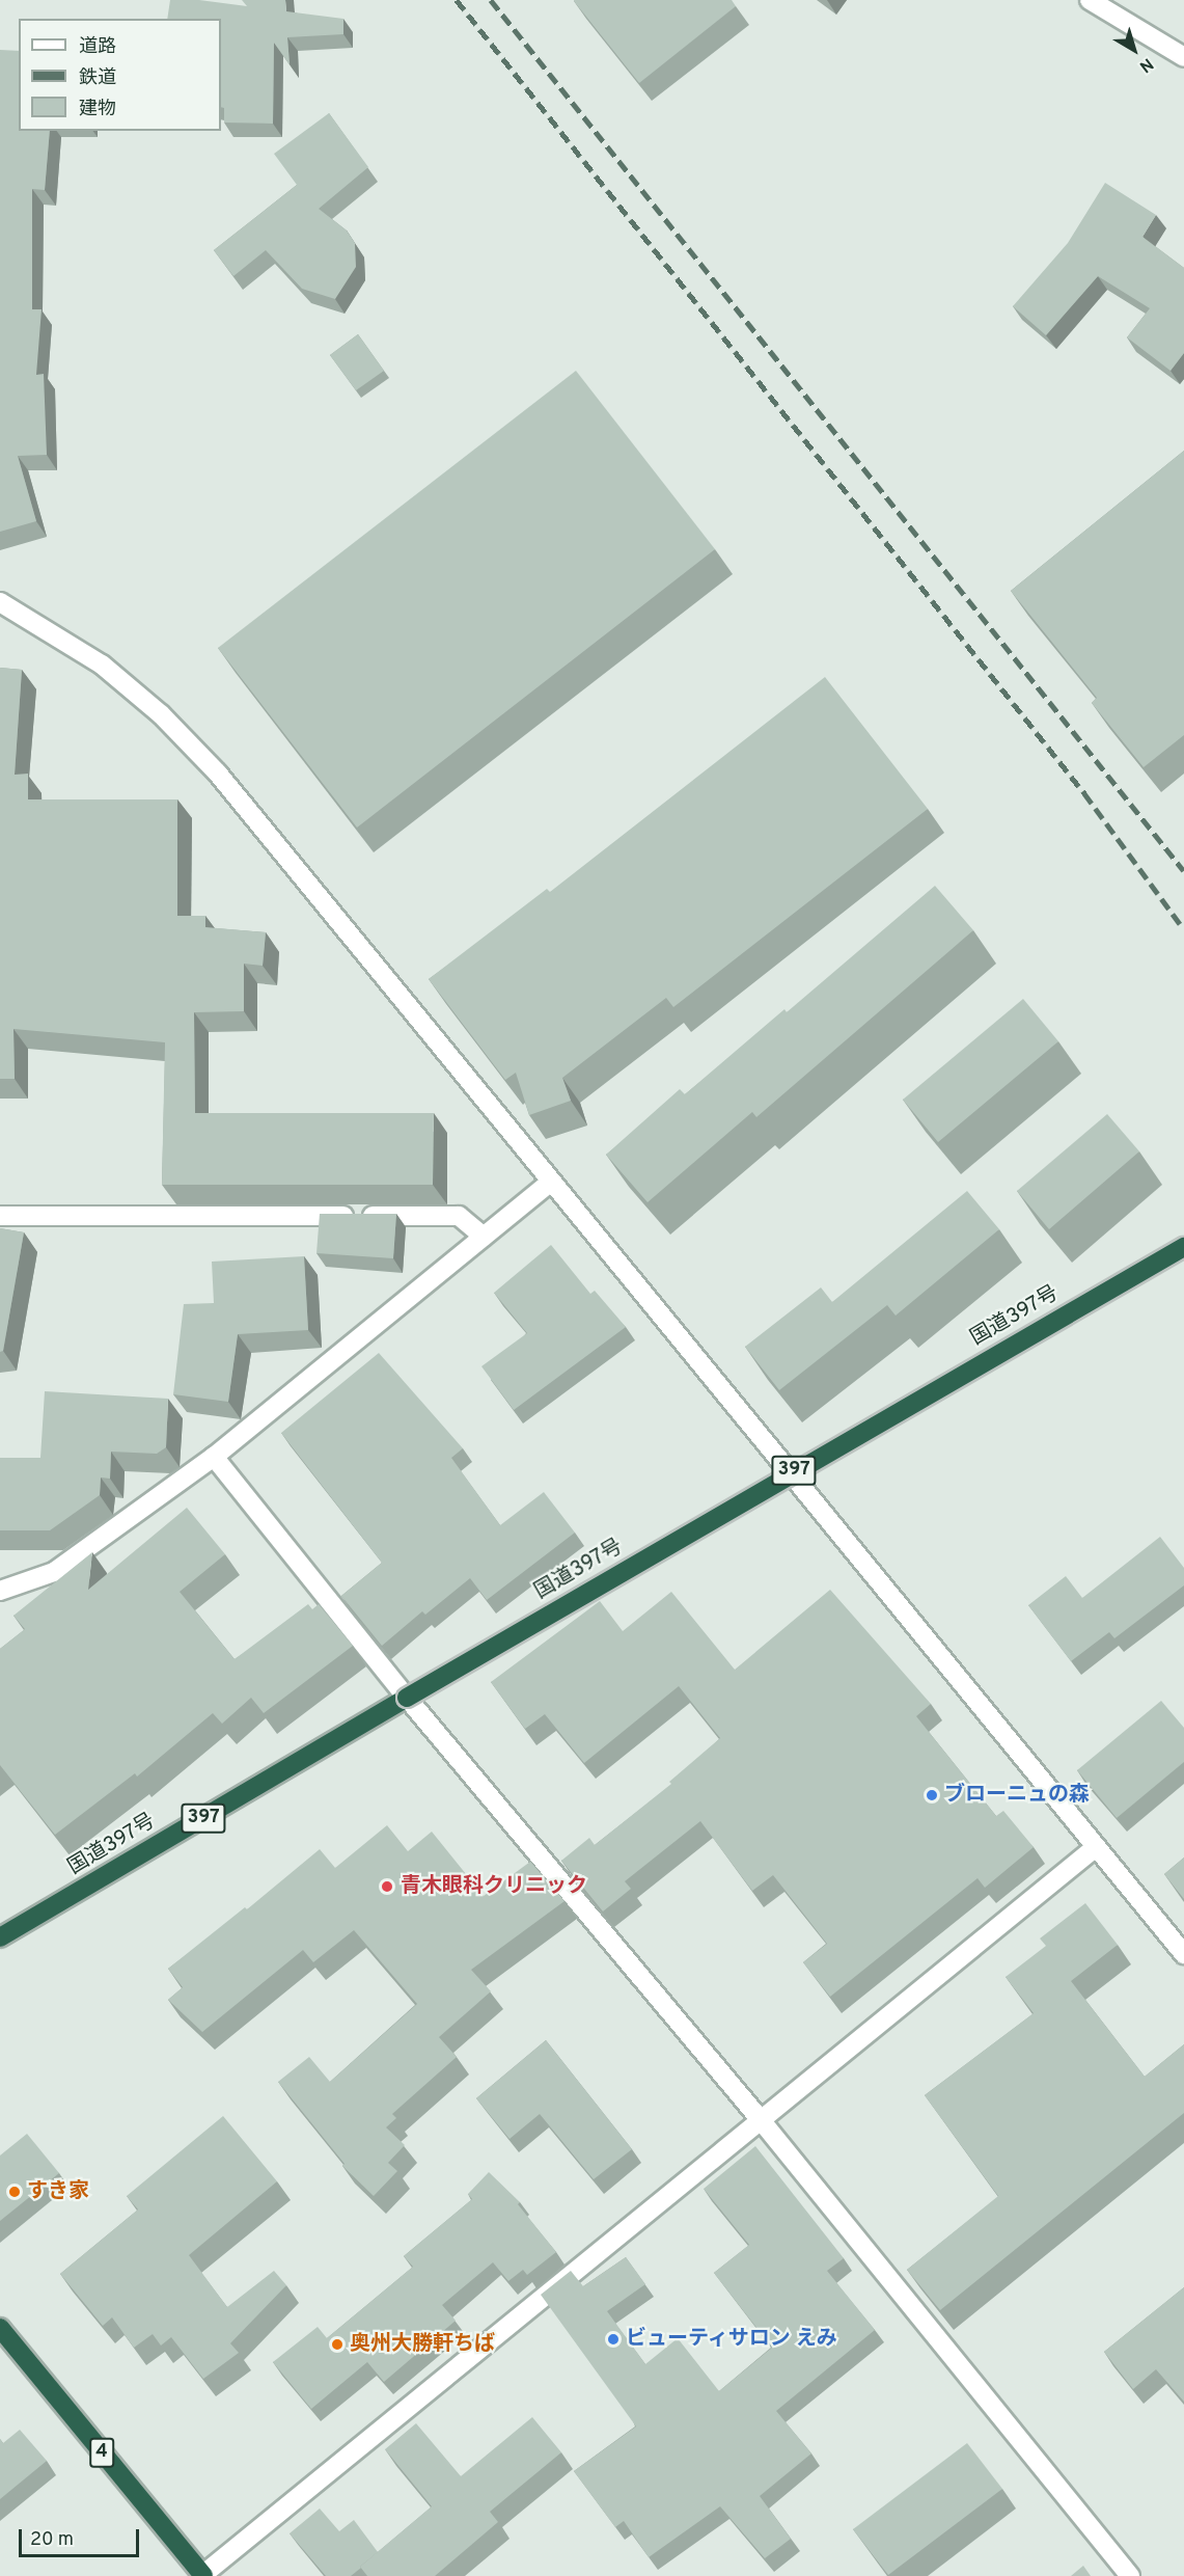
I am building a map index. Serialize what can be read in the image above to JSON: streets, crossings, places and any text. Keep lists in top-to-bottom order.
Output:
{
  "streets": {
    "highway": ["国道397号", "397", "4"]
  },
  "places": [
    "ブローニュの森",
    "青木眼科クリニック",
    "すき家",
    "ビューティサロン えみ",
    "奥州大勝軒ちば"
  ],
  "legend": ["道路", "鉄道", "建物"],
  "scale_bar": "20 m",
  "north": "bottom right"
}
